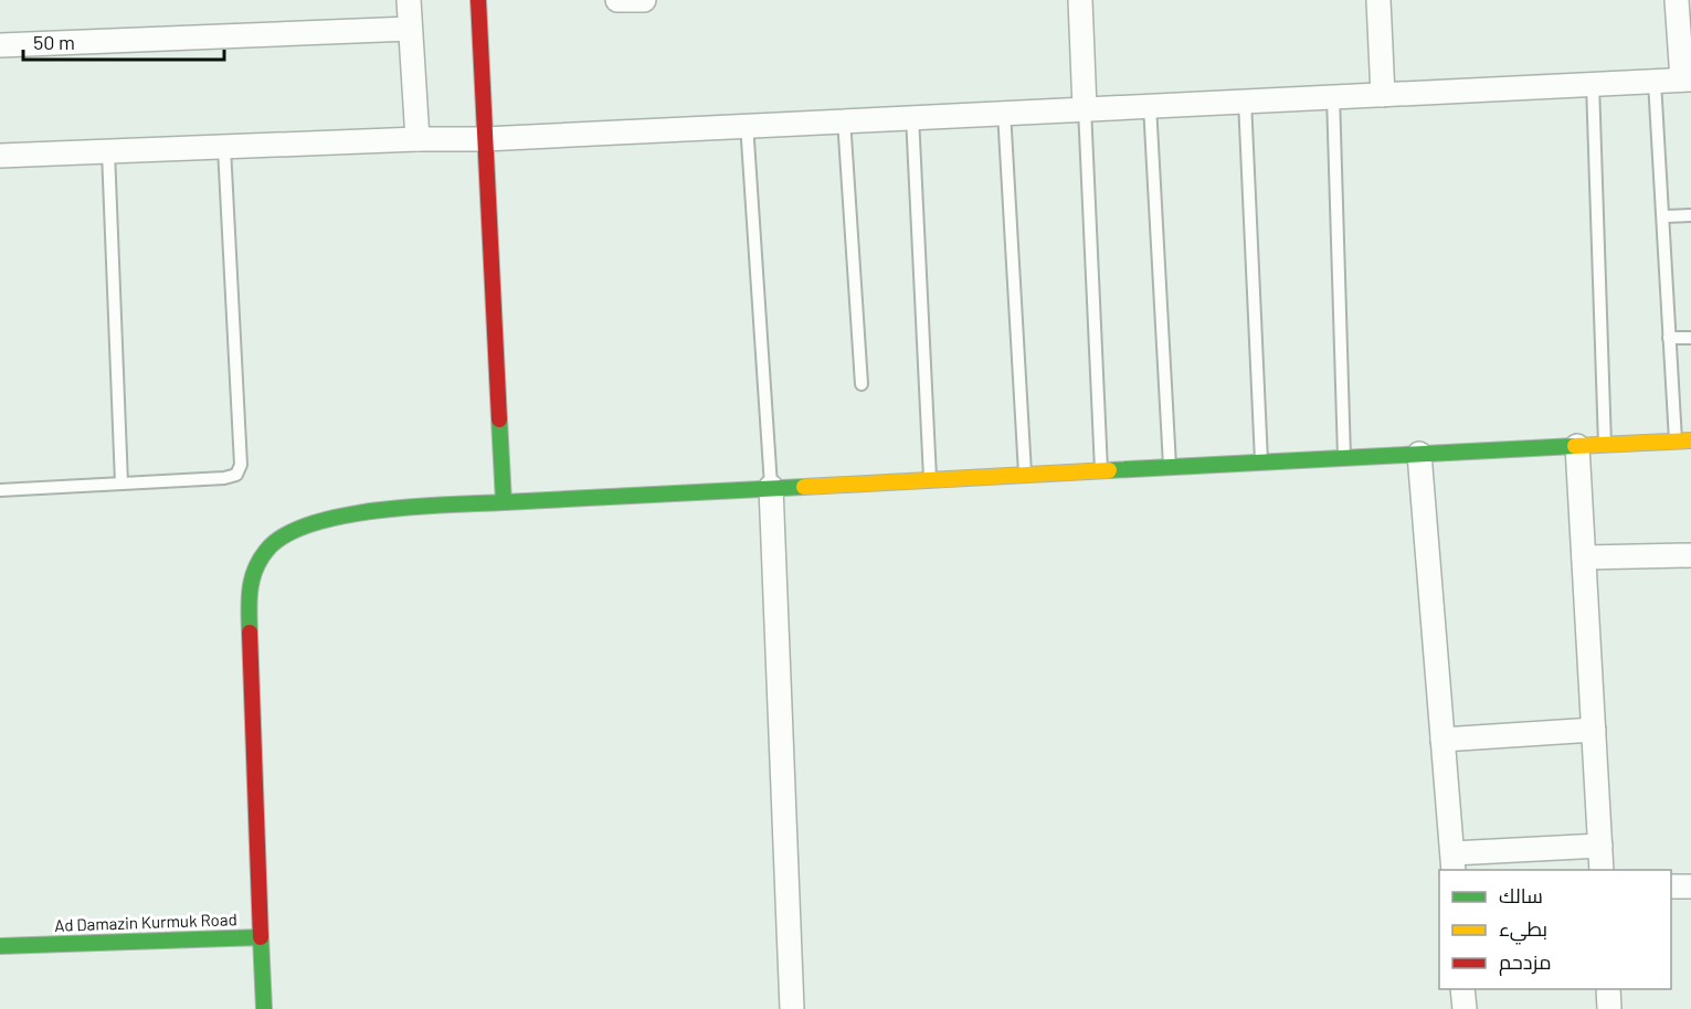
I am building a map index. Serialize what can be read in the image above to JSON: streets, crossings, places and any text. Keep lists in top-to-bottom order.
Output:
{
  "streets": {
    "main road": ["Ad Damazin Kurmuk Road"]
  },
  "legend": ["سالك", "بطيء", "مزدحم"],
  "scale_bar": "50 m"
}
